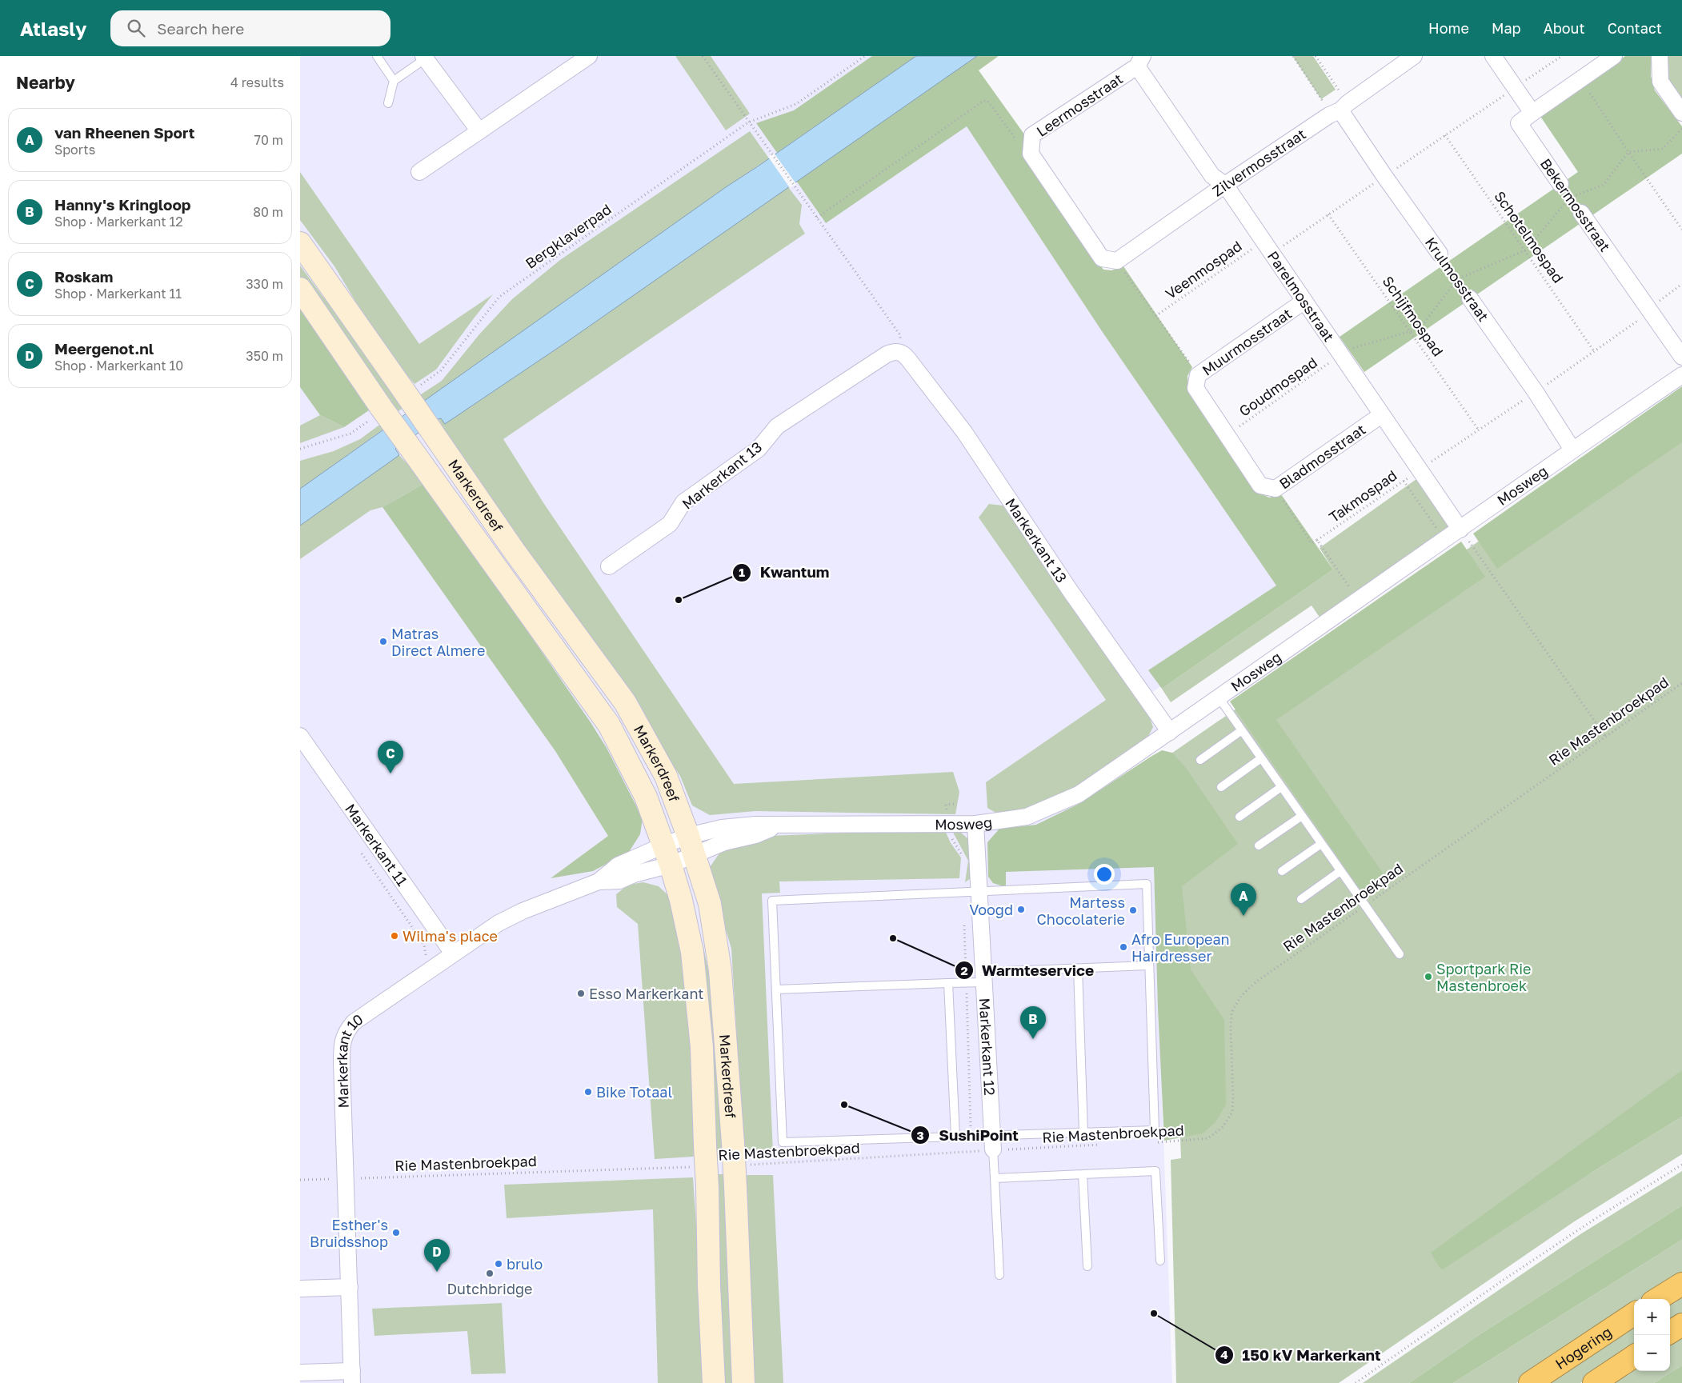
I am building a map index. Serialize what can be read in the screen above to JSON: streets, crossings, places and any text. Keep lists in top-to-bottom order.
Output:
{
  "streets": {
    "highway": ["Hogering"],
    "main road": ["Markerdreef"],
    "street": [
      "Leermosstraat",
      "Zilvermosstraat",
      "Bekermosstraat",
      "Krulmosstraat",
      "Parelmosstraat",
      "Muurmosstraat",
      "Bladmosstraat",
      "Markerkant 13",
      "Mosweg",
      "Markerkant 11",
      "Markerkant 12",
      "Markerkant 10"
    ],
    "path": [
      "Bergklaverpad",
      "Schotelmospad",
      "Veenmospad",
      "Schijfmospad",
      "Goudmospad",
      "Takmospad",
      "Rie Mastenbroekpad"
    ]
  },
  "crossings": [
    ["Leermosstraat", "Zilvermosstraat"],
    ["Leermosstraat", "Parelmosstraat"],
    ["Zilvermosstraat", "Krulmosstraat"],
    ["Zilvermosstraat", "Parelmosstraat"],
    ["Bekermosstraat", "Takmospad"],
    ["Bergklaverpad", "Markerdreef"],
    ["Schotelmospad", "Takmospad"],
    ["Veenmospad", "Parelmosstraat"],
    ["Krulmosstraat", "Mosweg"],
    ["Krulmosstraat", "Takmospad"],
    ["Parelmosstraat", "Muurmosstraat"],
    ["Parelmosstraat", "Goudmospad"],
    ["Parelmosstraat", "Bladmosstraat"],
    ["Parelmosstraat", "Mosweg"],
    ["Parelmosstraat", "Takmospad"],
    ["Schijfmospad", "Goudmospad"],
    ["Schijfmospad", "Takmospad"],
    ["Muurmosstraat", "Goudmospad"],
    ["Muurmosstraat", "Bladmosstraat"],
    ["Markerkant 13", "Mosweg"],
    ["Mosweg", "Markerdreef"],
    ["Mosweg", "Markerkant 12"],
    ["Mosweg", "Markerkant 10"],
    ["Markerdreef", "Markerkant 10"],
    ["Rie Mastenbroekpad", "Markerkant 12"],
    ["Rie Mastenbroekpad", "Markerkant 10"],
    ["Markerkant 11", "Markerkant 10"]
  ],
  "places": [
    "Kwantum",
    "Matras Direct Almere",
    "Voogd",
    "Martess Chocolaterie",
    "Wilma's place",
    "Warmteservice",
    "Afro European Hairdresser",
    "Sportpark Rie Mastenbroek",
    "Esso Markerkant",
    "Bike Totaal",
    "SushiPoint",
    "Esther's Bruidsshop",
    "brulo",
    "Dutchbridge",
    "150 kV Markerkant"
  ],
  "page": {
    "header": "Atlasly",
    "search": "Search here",
    "nav": [
      "Home",
      "Map",
      "About",
      "Contact"
    ],
    "heading": ["Nearby", "4 results"],
    "list": [
      {
        "mark": "A",
        "name": "van Rheenen Sport",
        "note": "Sports",
        "value": "70 m"
      },
      {
        "mark": "B",
        "name": "Hanny's Kringloop",
        "note": "Shop · Markerkant 12",
        "value": "80 m"
      },
      {
        "mark": "C",
        "name": "Roskam",
        "note": "Shop · Markerkant 11",
        "value": "330 m"
      },
      {
        "mark": "D",
        "name": "Meergenot.nl",
        "note": "Shop · Markerkant 10",
        "value": "350 m"
      }
    ],
    "pins": [
      "C",
      "A",
      "B",
      "D"
    ],
    "map_buttons": ["+", "−"]
  }
}
